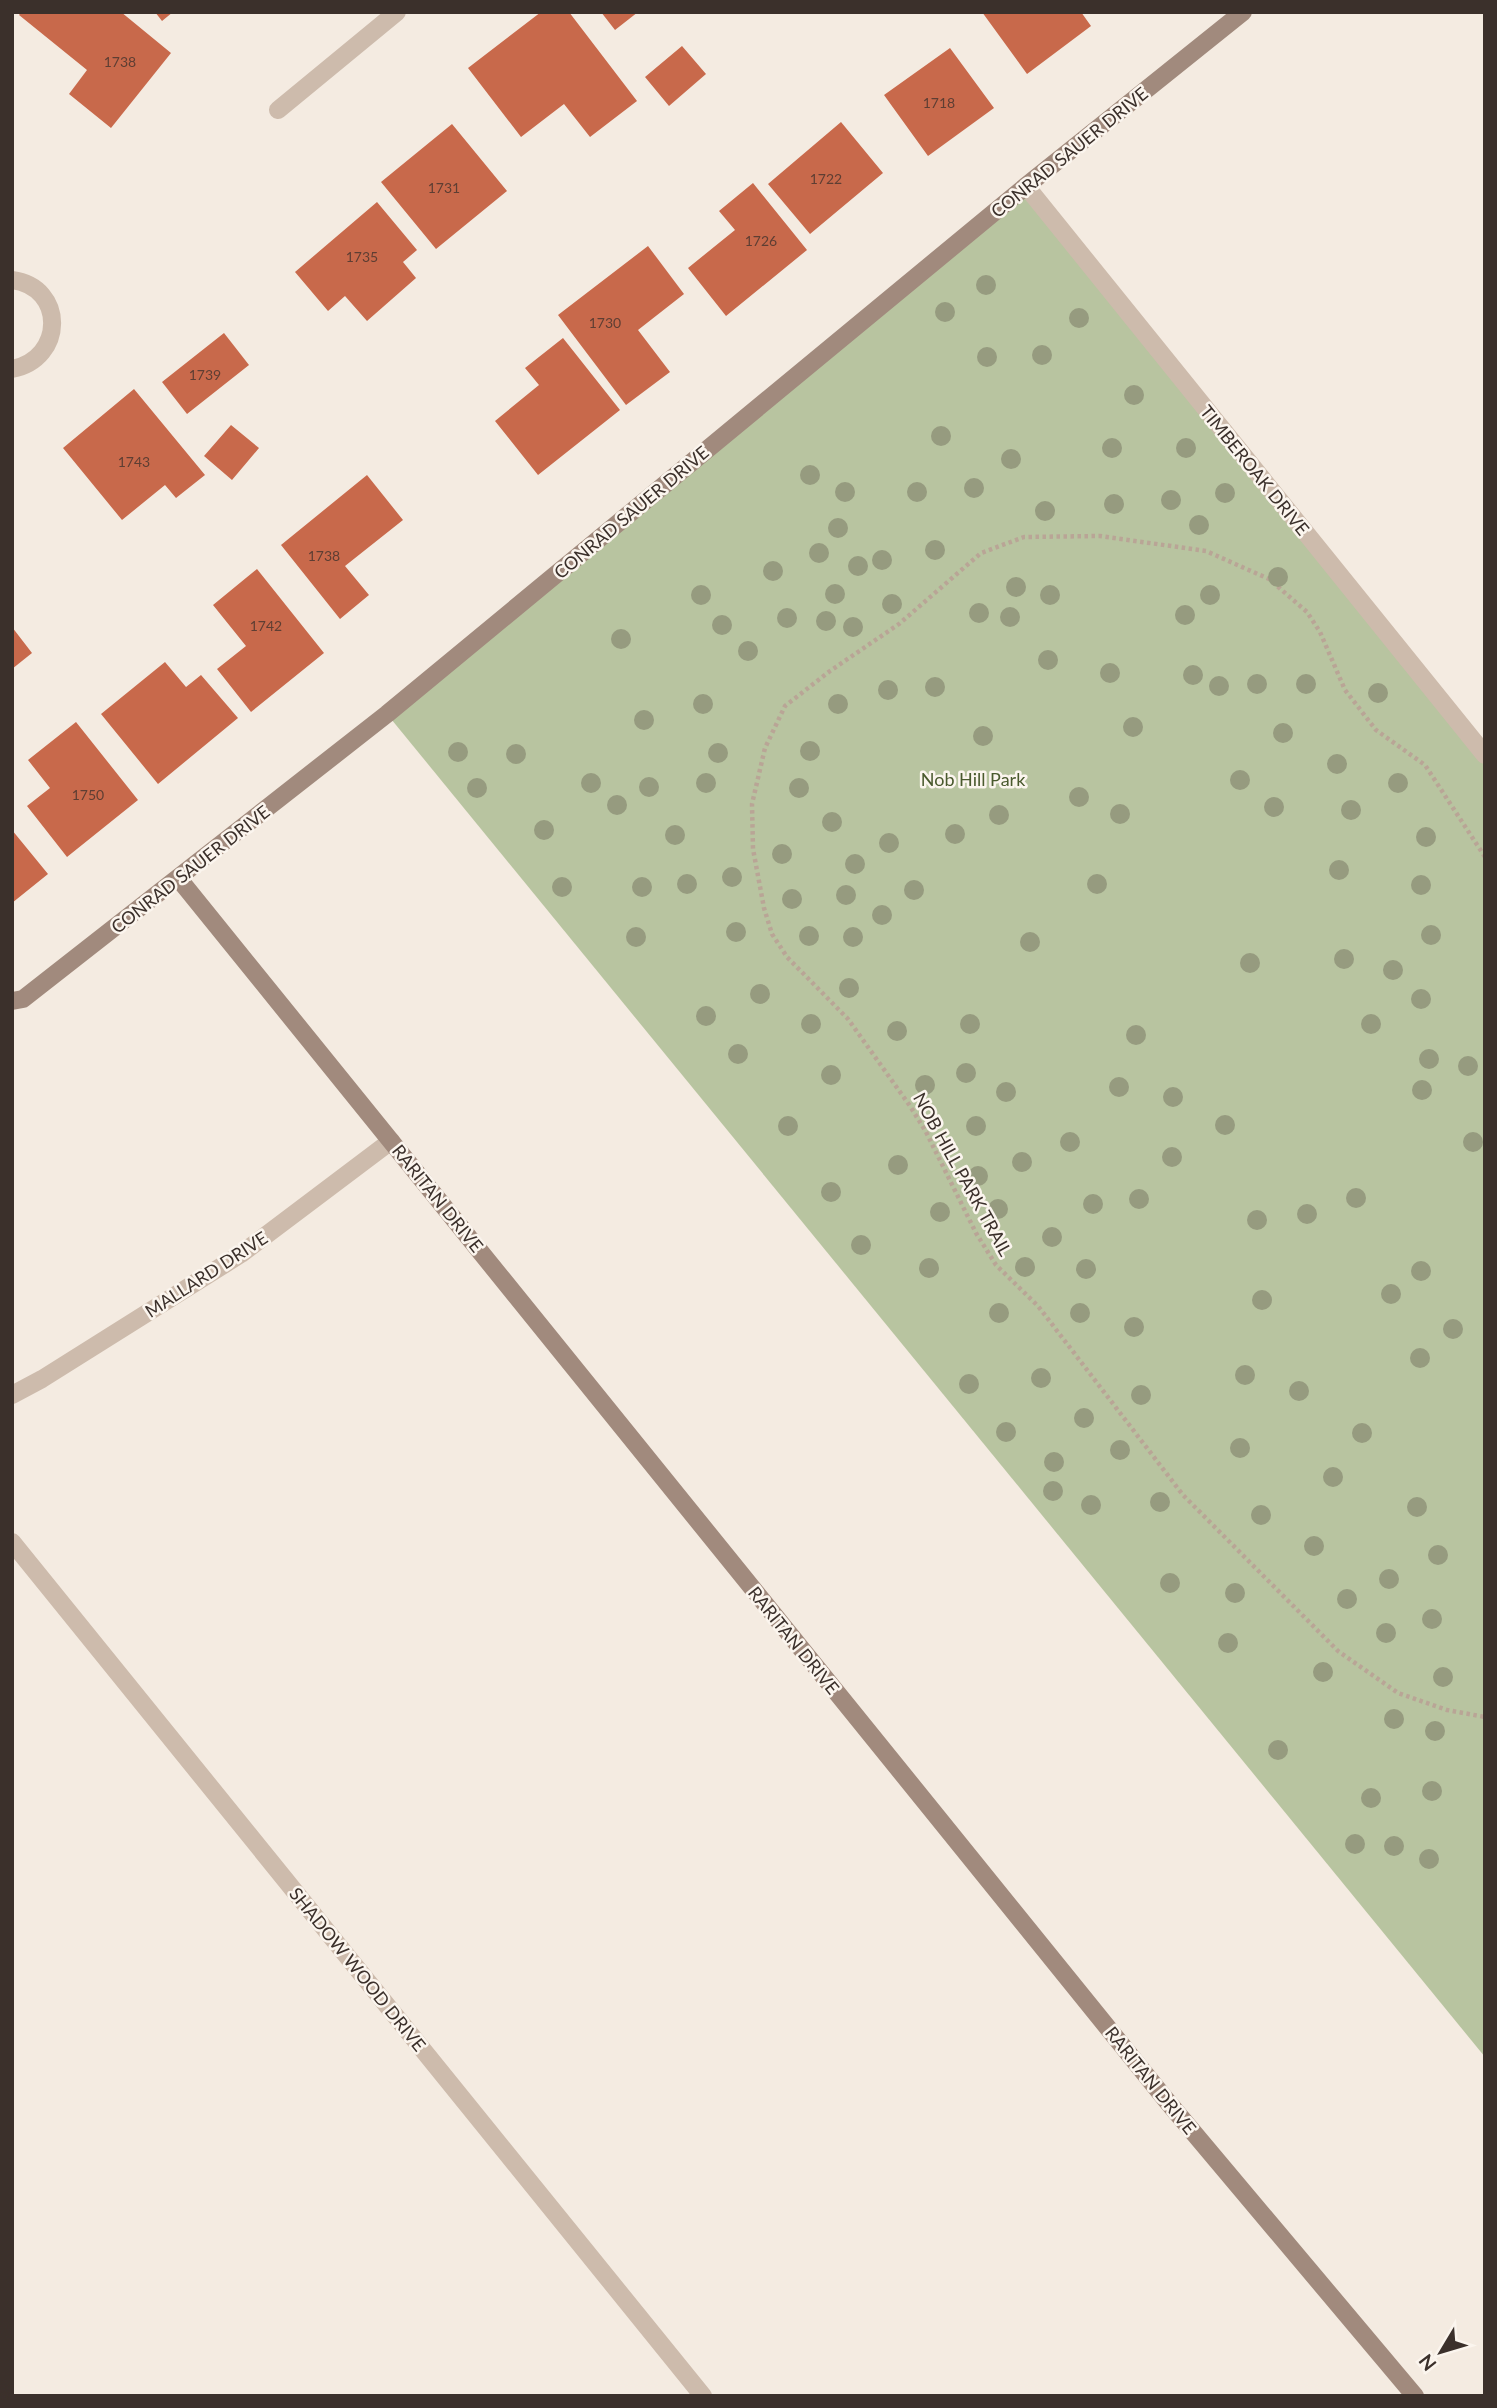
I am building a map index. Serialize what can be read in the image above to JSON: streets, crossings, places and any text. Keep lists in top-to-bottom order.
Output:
{
  "streets": {
    "street": [
      "CONRAD SAUER DRIVE",
      "TIMBEROAK DRIVE",
      "RARITAN DRIVE",
      "MALLARD DRIVE",
      "SHADOW WOOD DRIVE"
    ],
    "path": ["NOB HILL PARK TRAIL"]
  },
  "crossings": [
    ["CONRAD SAUER DRIVE", "TIMBEROAK DRIVE"],
    ["CONRAD SAUER DRIVE", "RARITAN DRIVE"],
    ["RARITAN DRIVE", "MALLARD DRIVE"]
  ],
  "parks": ["Nob Hill Park"],
  "house_numbers": [
    "1738",
    "1718",
    "1722",
    "1731",
    "1726",
    "1735",
    "1730",
    "1739",
    "1743",
    "1738",
    "1742",
    "1750"
  ],
  "north": "bottom left"
}
